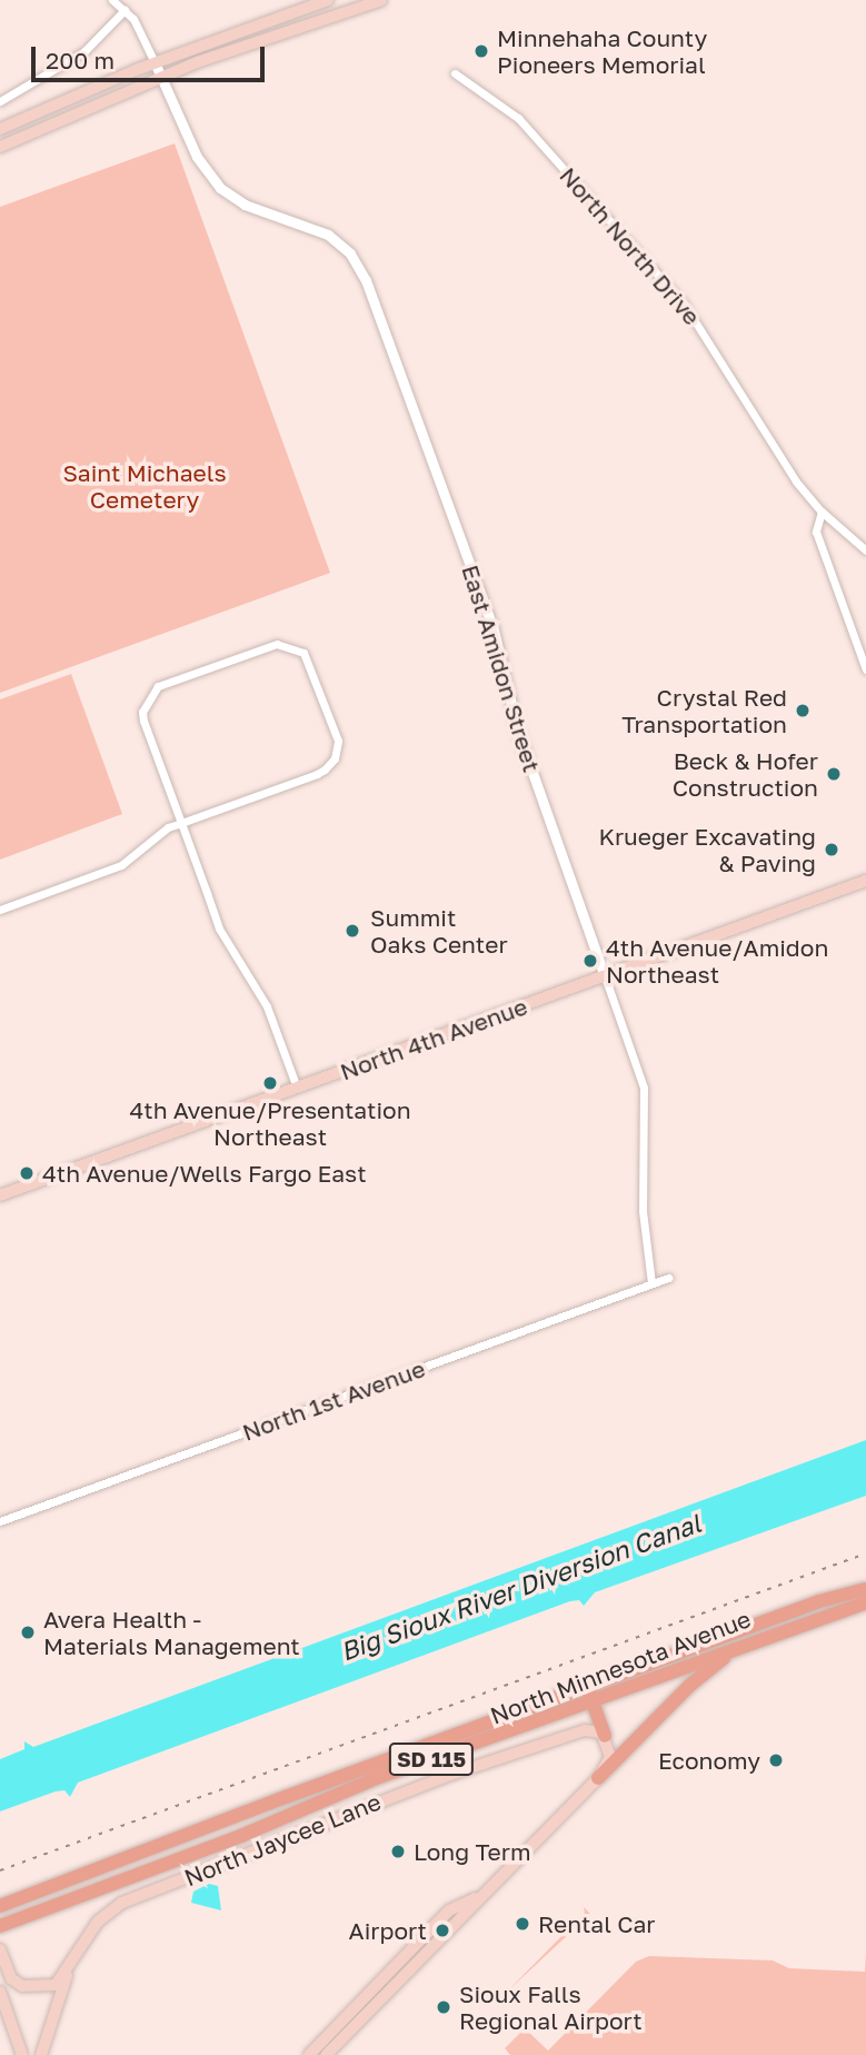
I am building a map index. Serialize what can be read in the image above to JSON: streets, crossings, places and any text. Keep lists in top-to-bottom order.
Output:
{
  "streets": {
    "main road": [
      "North 4th Avenue",
      "North Minnesota Avenue",
      "SD 115",
      "North Jaycee Lane"
    ],
    "street": ["North North Drive", "East Amidon Street", "North 1st Avenue"]
  },
  "crossings": [
    ["East Amidon Street", "North 4th Avenue"],
    ["East Amidon Street", "North 1st Avenue"]
  ],
  "water": ["Big Sioux River Diversion Canal"],
  "parks": ["Saint Michaels Cemetery"],
  "places": [
    "Minnehaha County Pioneers Memorial",
    "Crystal Red Transportation",
    "Beck & Hofer Construction",
    "Krueger Excavating & Paving",
    "Summit Oaks Center",
    "4th Avenue/Amidon Northeast",
    "4th Avenue/Presentation Northeast",
    "4th Avenue/Wells Fargo East",
    "Avera Health - Materials Management",
    "Economy",
    "Long Term",
    "Rental Car",
    "Airport",
    "Sioux Falls Regional Airport"
  ],
  "scale_bar": "200 m"
}
